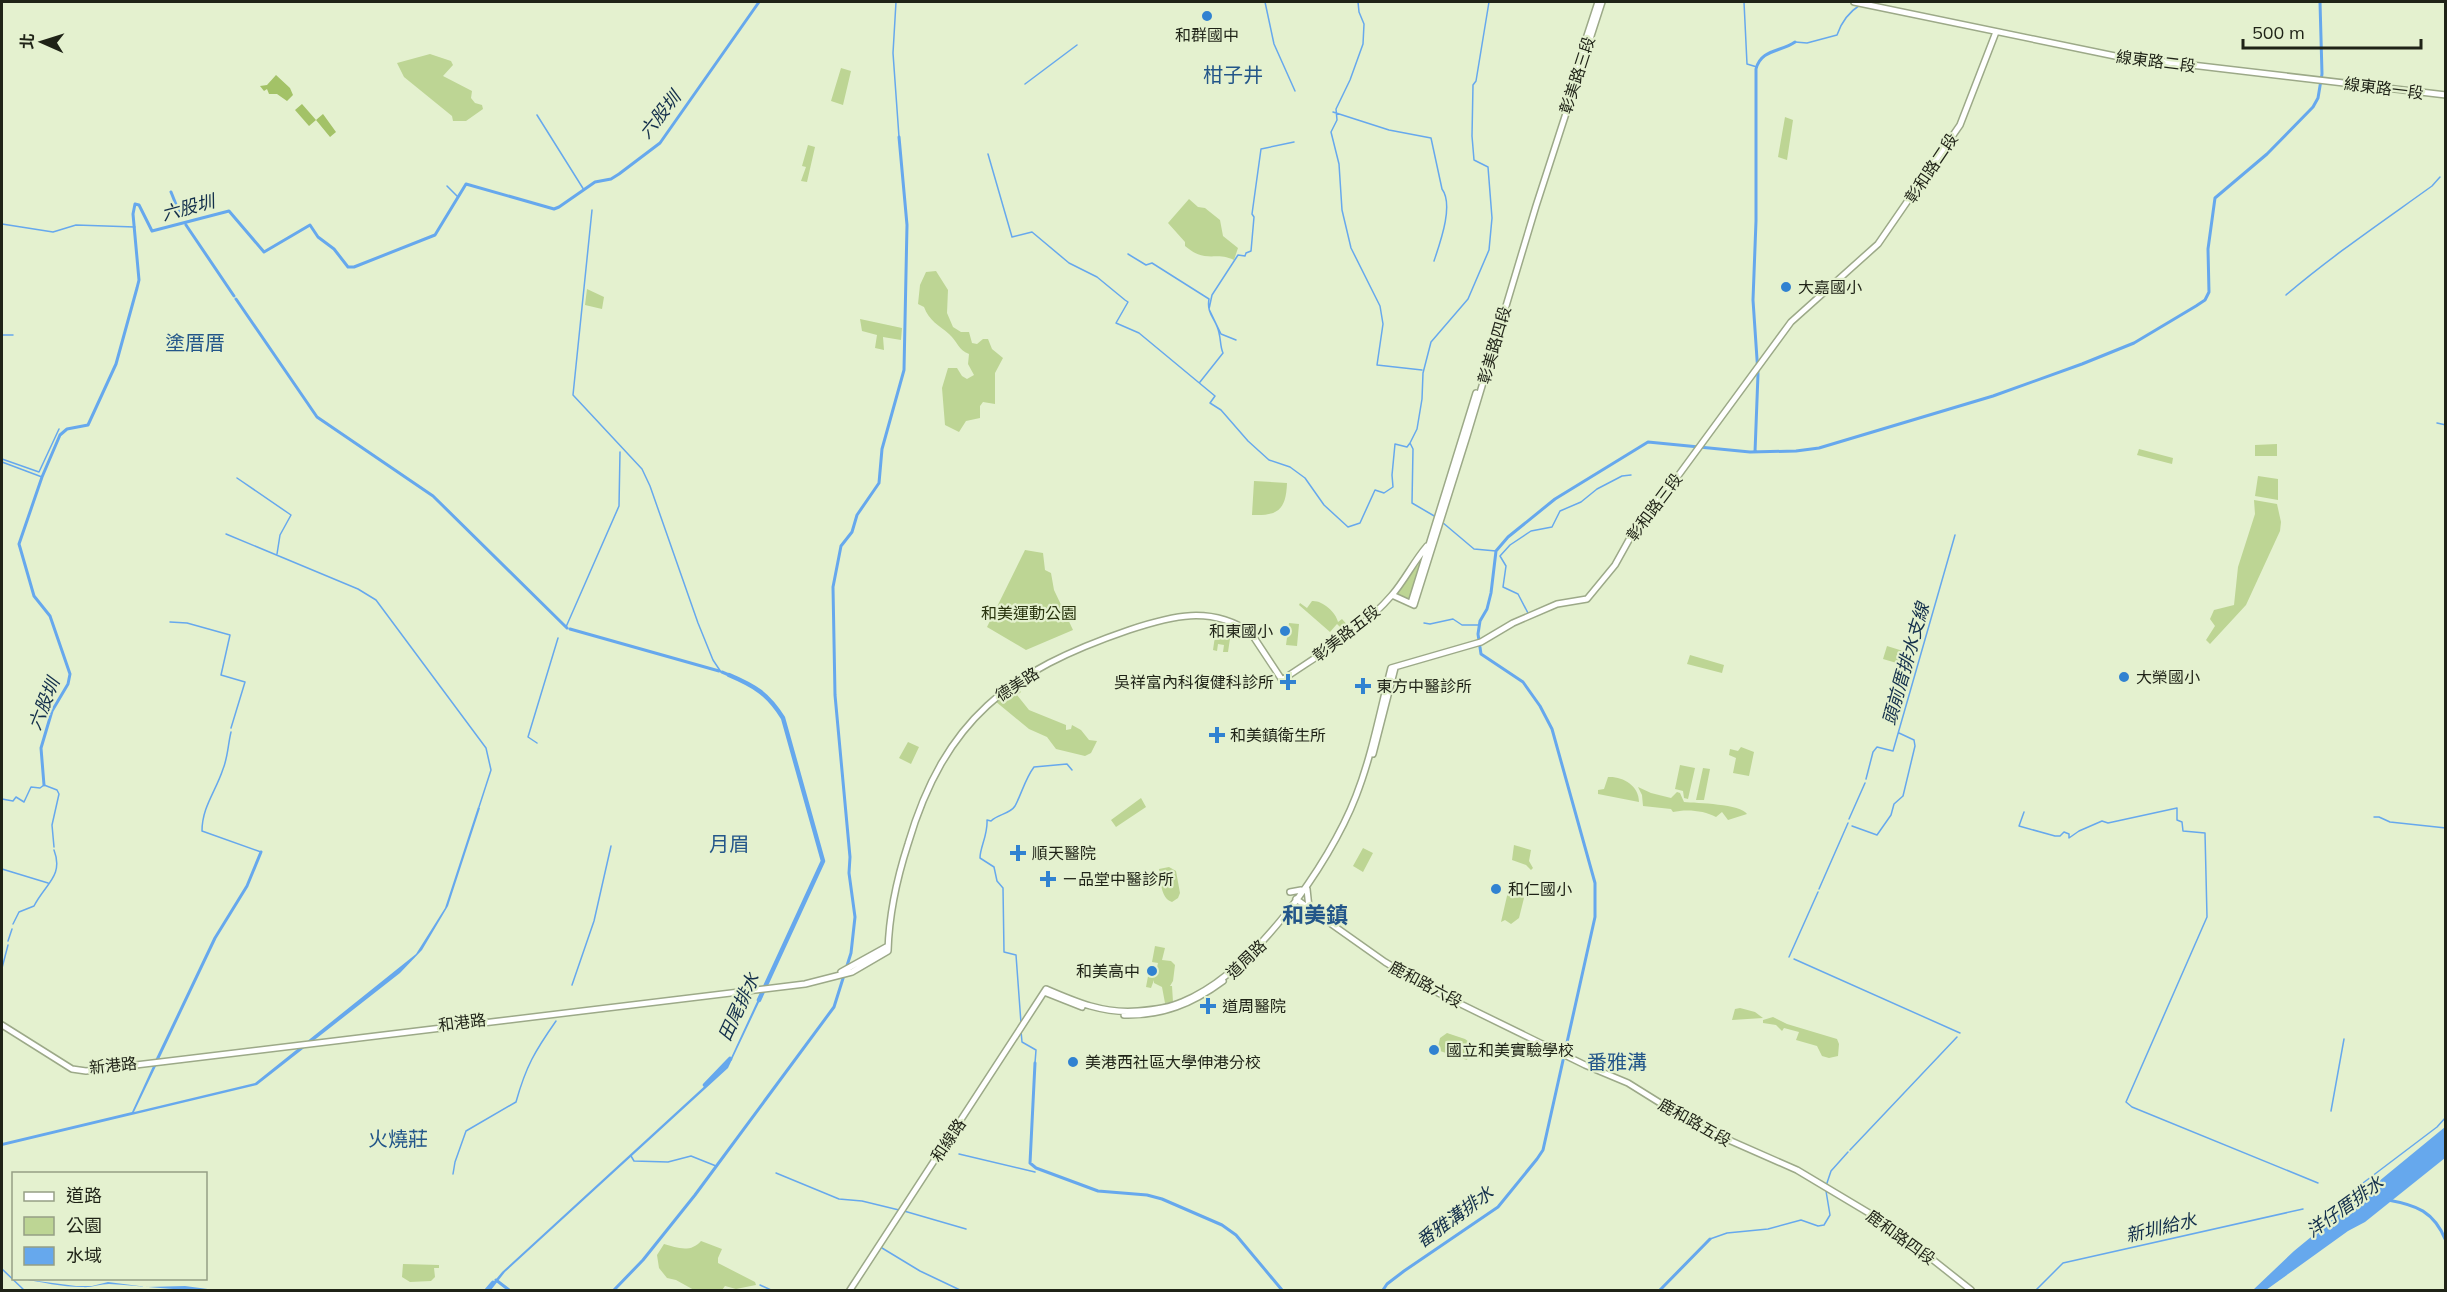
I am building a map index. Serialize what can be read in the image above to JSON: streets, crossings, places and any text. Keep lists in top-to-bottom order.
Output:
{
  "streets": {
    "main road": [
      "線東路二段",
      "彰美路三段",
      "線東路一段",
      "彰和路二段",
      "彰美路四段",
      "彰和路三段",
      "彰美路五段",
      "德美路",
      "道周路",
      "鹿和路六段",
      "和港路",
      "新港路",
      "鹿和路五段",
      "和線路",
      "鹿和路四段"
    ]
  },
  "crossings": [
    ["線東路二段", "線東路一段"],
    ["線東路二段", "彰和路二段"],
    ["彰美路三段", "彰美路四段"],
    ["彰和路二段", "彰和路三段"],
    ["彰美路四段", "彰美路五段"],
    ["彰和路三段", "道周路"],
    ["彰美路五段", "德美路"],
    ["德美路", "和港路"],
    ["道周路", "鹿和路六段"],
    ["道周路", "和線路"],
    ["鹿和路六段", "鹿和路五段"],
    ["和港路", "新港路"],
    ["鹿和路五段", "鹿和路四段"]
  ],
  "districts": [
    "柑子井",
    "塗厝厝",
    "月眉",
    "和美鎮",
    "番雅溝",
    "火燒莊"
  ],
  "water": [
    "六股圳",
    "頭前厝排水支線",
    "田尾排水",
    "洋仔厝排水",
    "番雅溝排水",
    "新圳給水"
  ],
  "parks": ["和美運動公園"],
  "places": {
    "other": [
      "和群國中",
      "大嘉國小",
      "和東國小",
      "大榮國小",
      "和仁國小",
      "和美高中",
      "國立和美實驗學校",
      "美港西社區大學伸港分校"
    ],
    "health": [
      "吳祥富內科復健科診所",
      "東方中醫診所",
      "和美鎮衛生所",
      "順天醫院",
      "ㄧ品堂中醫診所",
      "道周醫院"
    ]
  },
  "legend": ["道路", "公園", "水域"],
  "scale_bar": "500 m",
  "north": "left"
}
